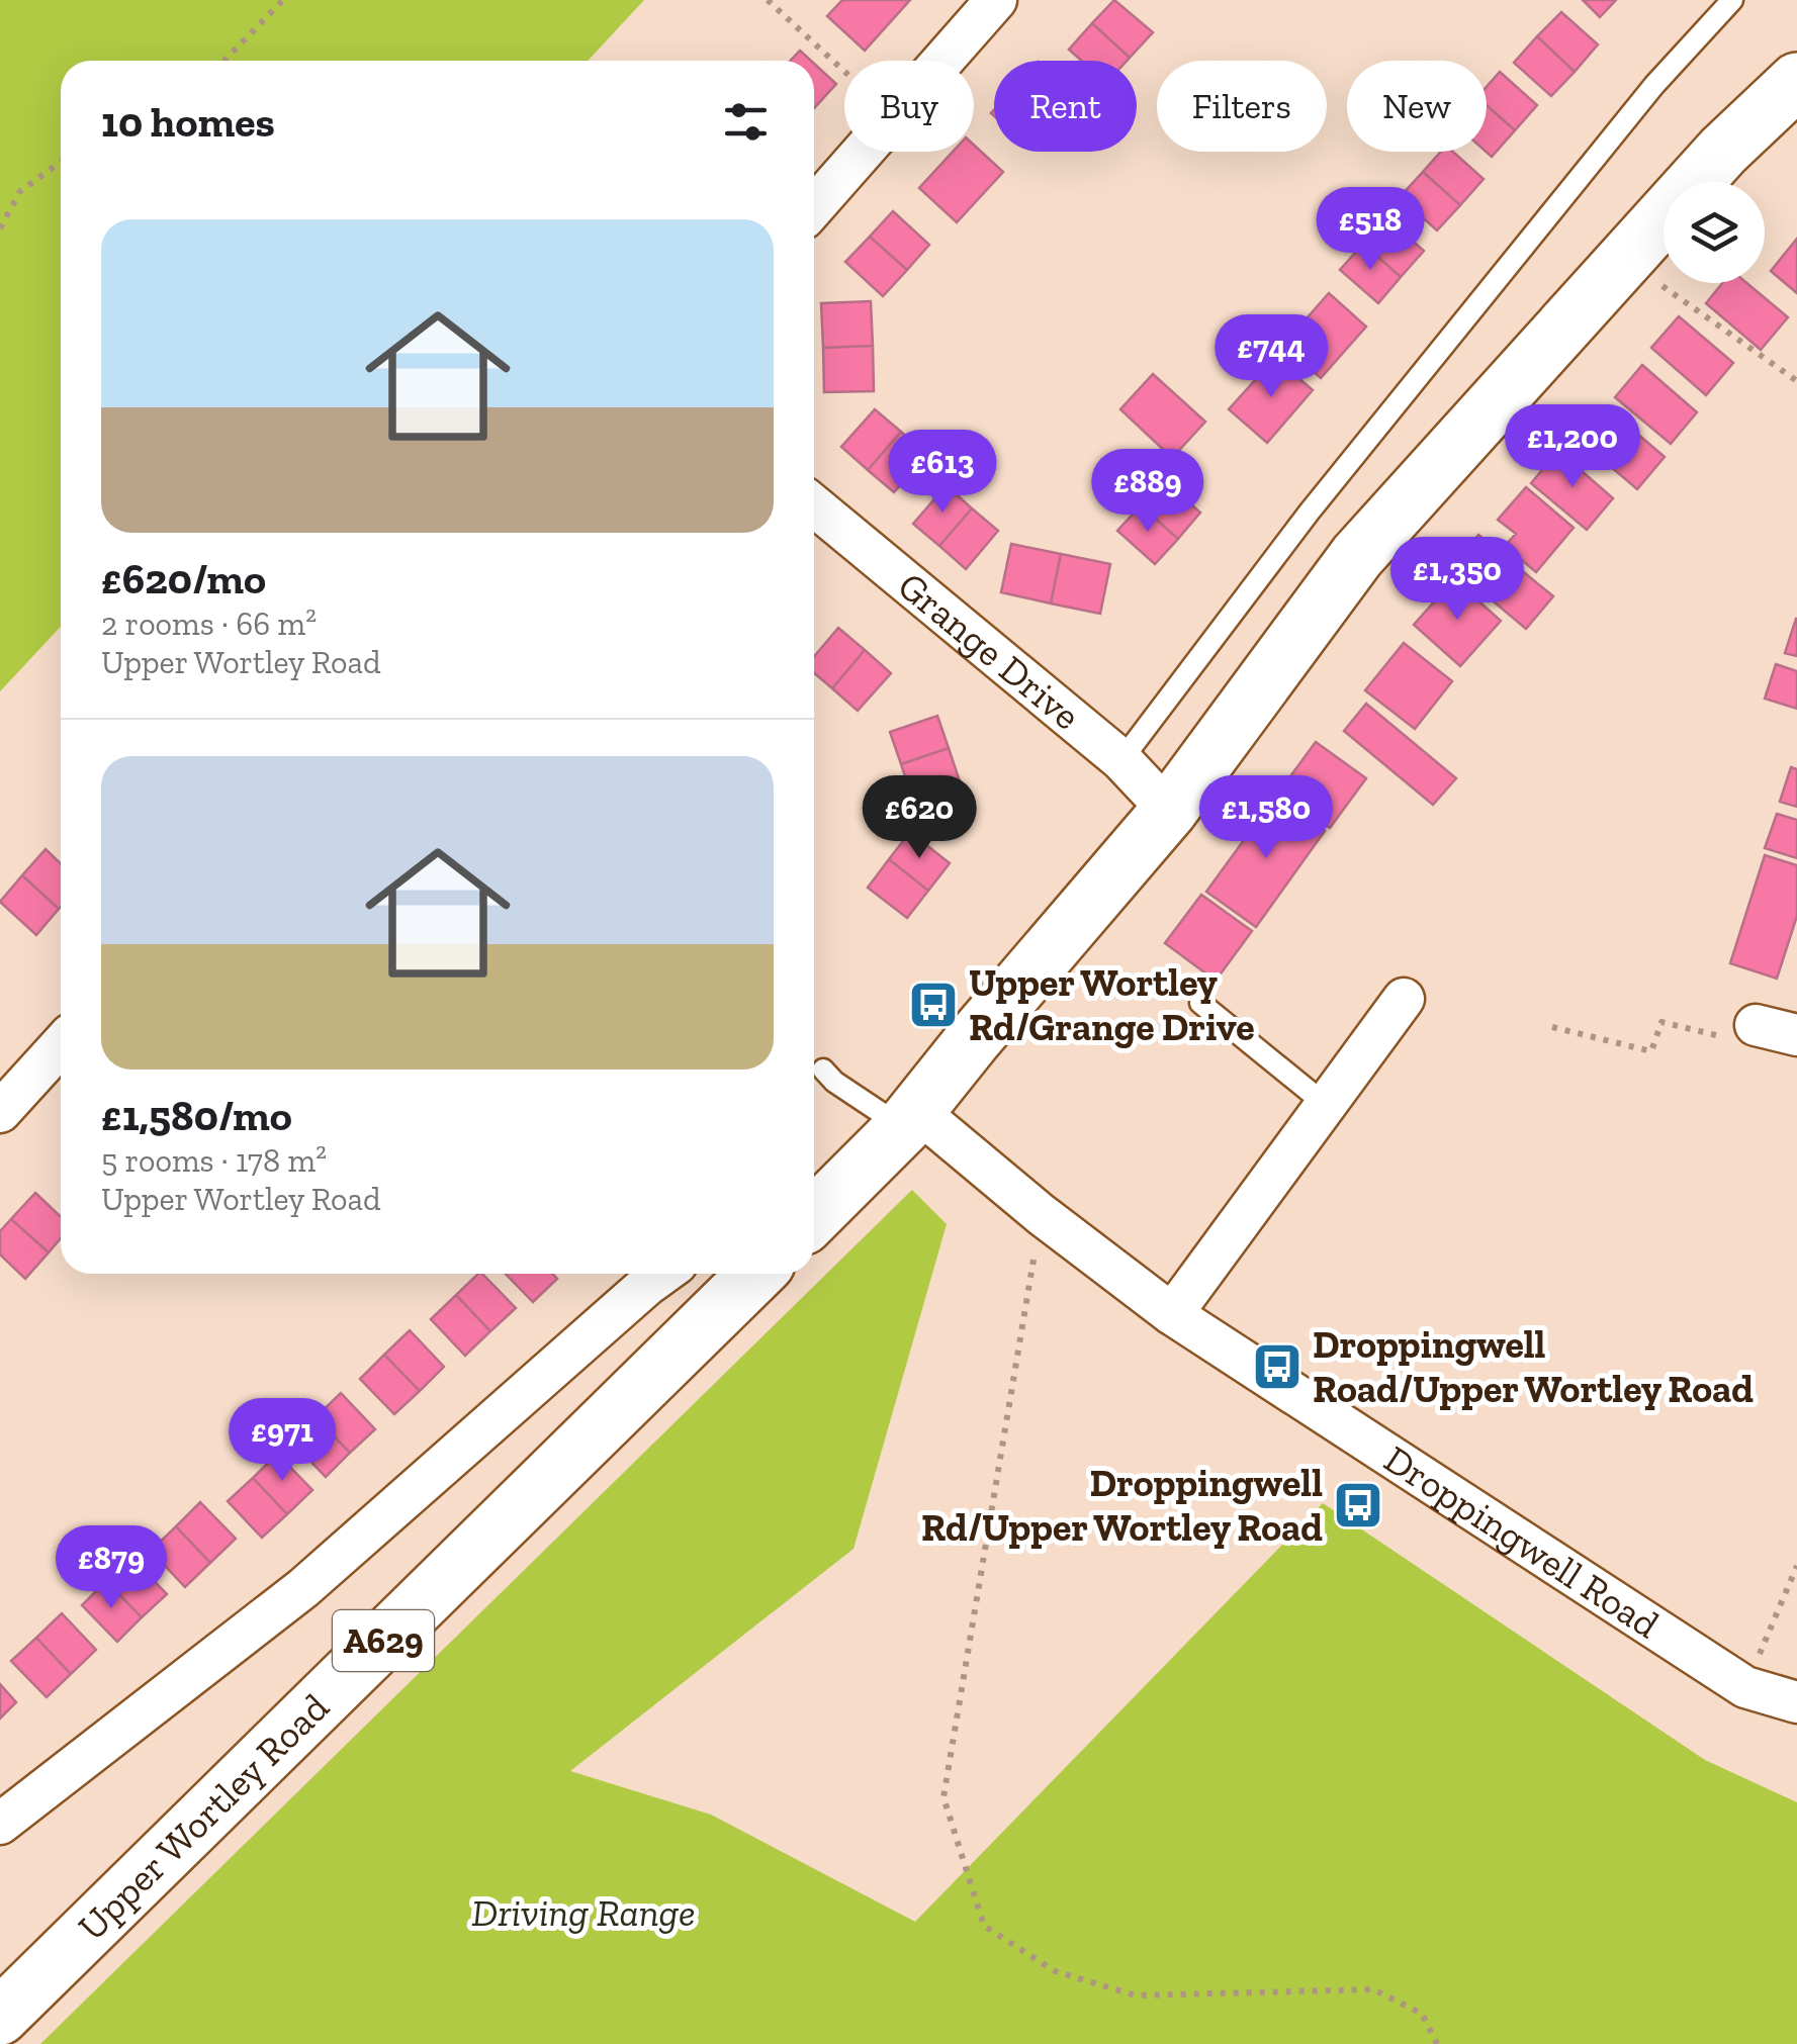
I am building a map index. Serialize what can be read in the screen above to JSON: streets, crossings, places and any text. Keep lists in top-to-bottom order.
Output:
{
  "streets": {
    "main road": ["A629", "Upper Wortley Road"],
    "street": ["Grange Drive", "Droppingwell Road"]
  },
  "parks": ["Driving Range"],
  "places": {
    "bus stop": ["Upper Wortley Rd/Grange Drive", "Droppingwell Road/Upper Wortley Road", "Droppingwell Rd/Upper Wortley Road"]
  },
  "page": {
    "chip": [
      "Buy",
      "Rent",
      "Filters",
      "New"
    ],
    "heading": "10 homes",
    "list": [
      {
        "name": "£620/mo",
        "note": "2 rooms · 66 m² · Upper Wortley Road"
      },
      {
        "name": "£1,580/mo",
        "note": "5 rooms · 178 m² · Upper Wortley Road"
      }
    ],
    "price": [
      "£518",
      "£744",
      "£1,200",
      "£613",
      "£889",
      "£1,350",
      "£620",
      "£1,580",
      "£971",
      "£879"
    ]
  }
}
